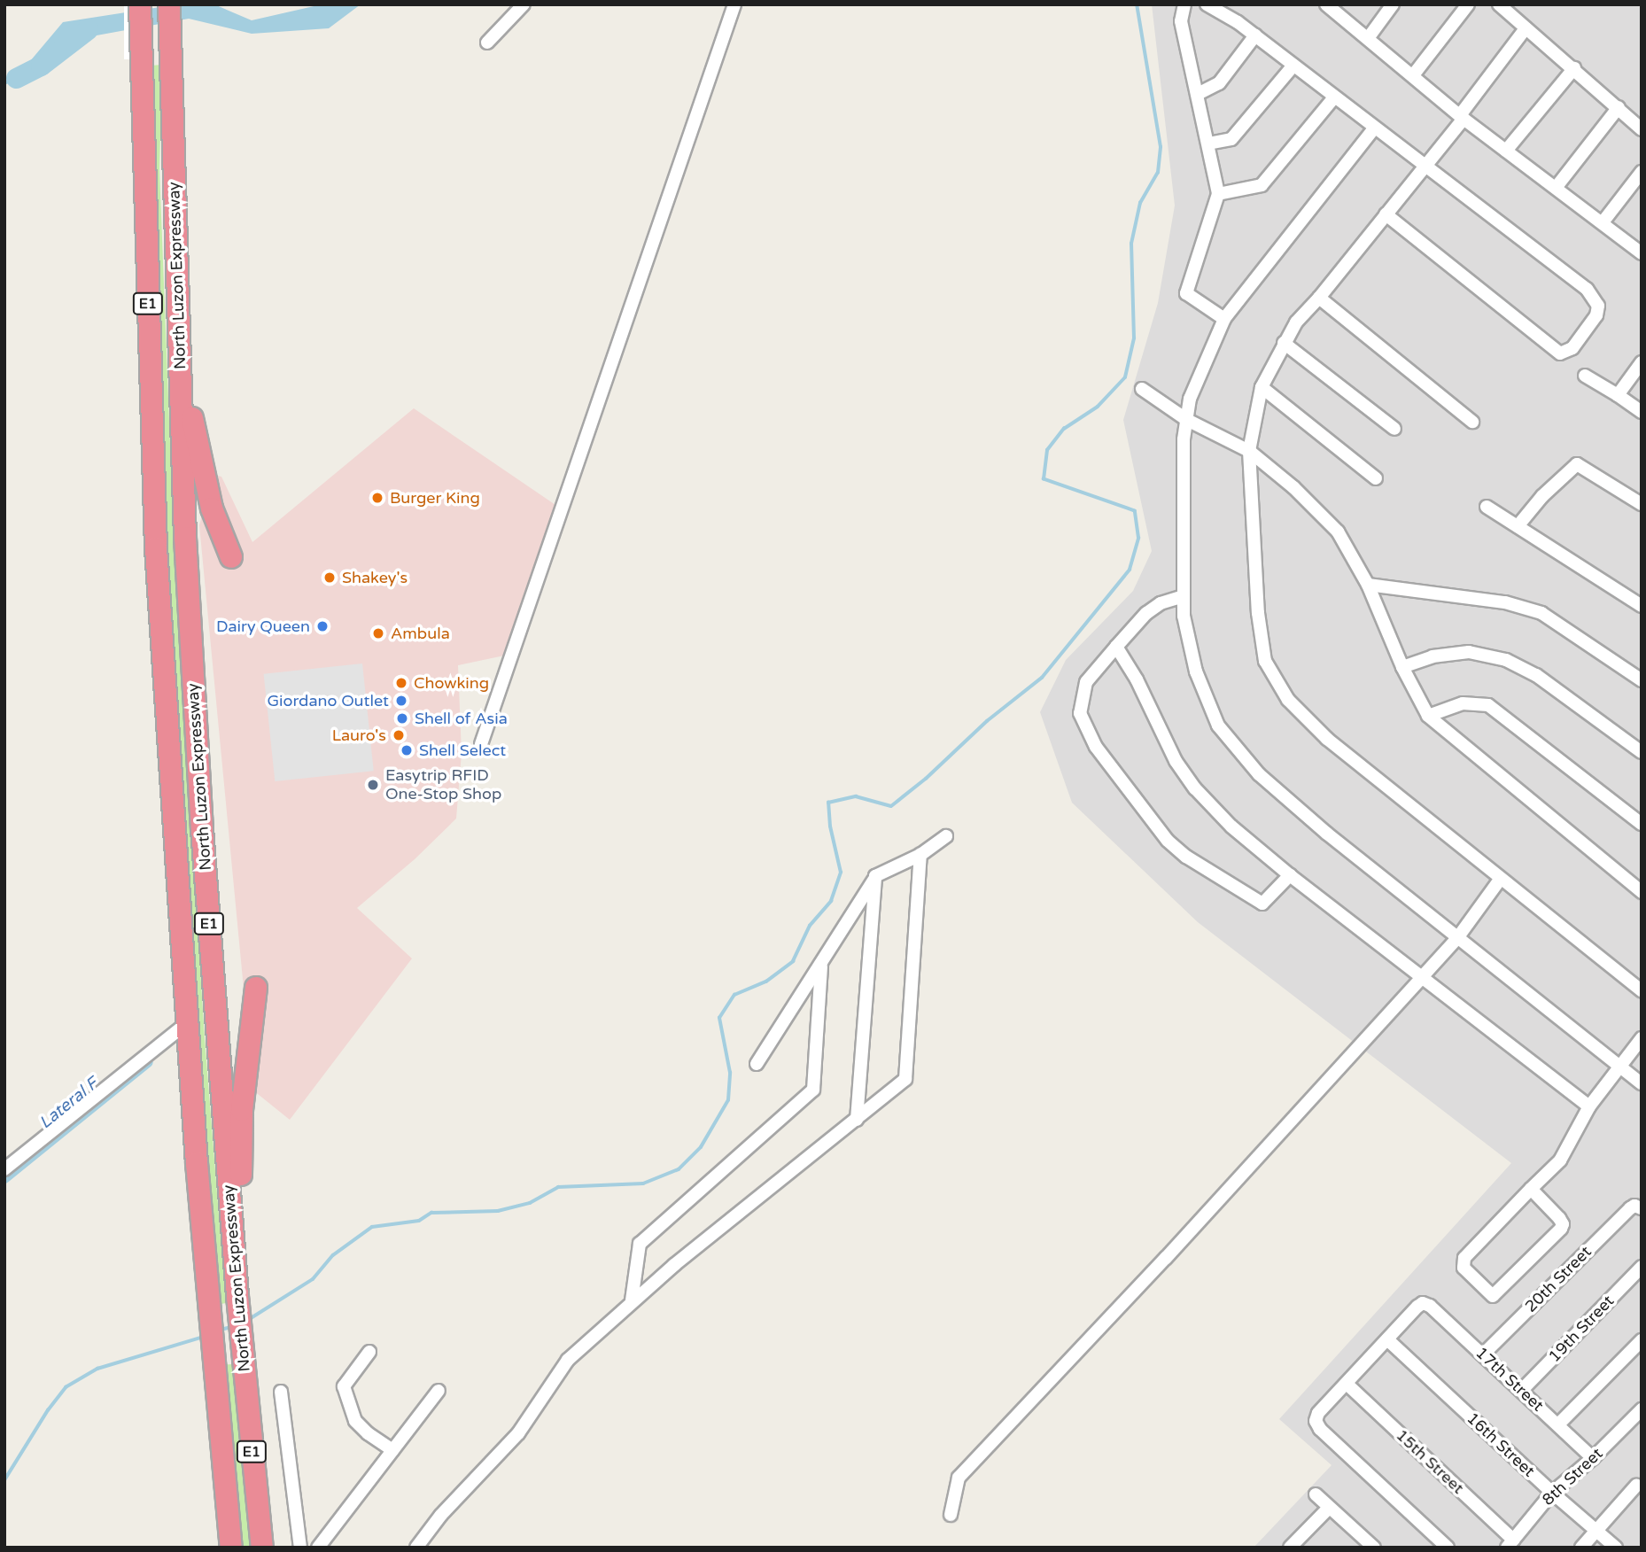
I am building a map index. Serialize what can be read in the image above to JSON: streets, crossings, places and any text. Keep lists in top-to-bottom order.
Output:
{
  "streets": {
    "highway": ["North Luzon Expressway", "E1"],
    "street": [
      "20th Street",
      "19th Street",
      "17th Street",
      "16th Street",
      "15th Street",
      "8th Street"
    ]
  },
  "crossings": [
    ["20th Street", "17th Street"],
    ["19th Street", "17th Street"],
    ["17th Street", "16th Street"],
    ["17th Street", "8th Street"],
    ["16th Street", "8th Street"],
    ["15th Street", "8th Street"]
  ],
  "water": ["Lateral F"],
  "places": [
    "Burger King",
    "Shakey's",
    "Dairy Queen",
    "Ambula",
    "Chowking",
    "Giordano Outlet",
    "Shell of Asia",
    "Lauro's",
    "Shell Select",
    "Easytrip RFID One-Stop Shop"
  ]
}
